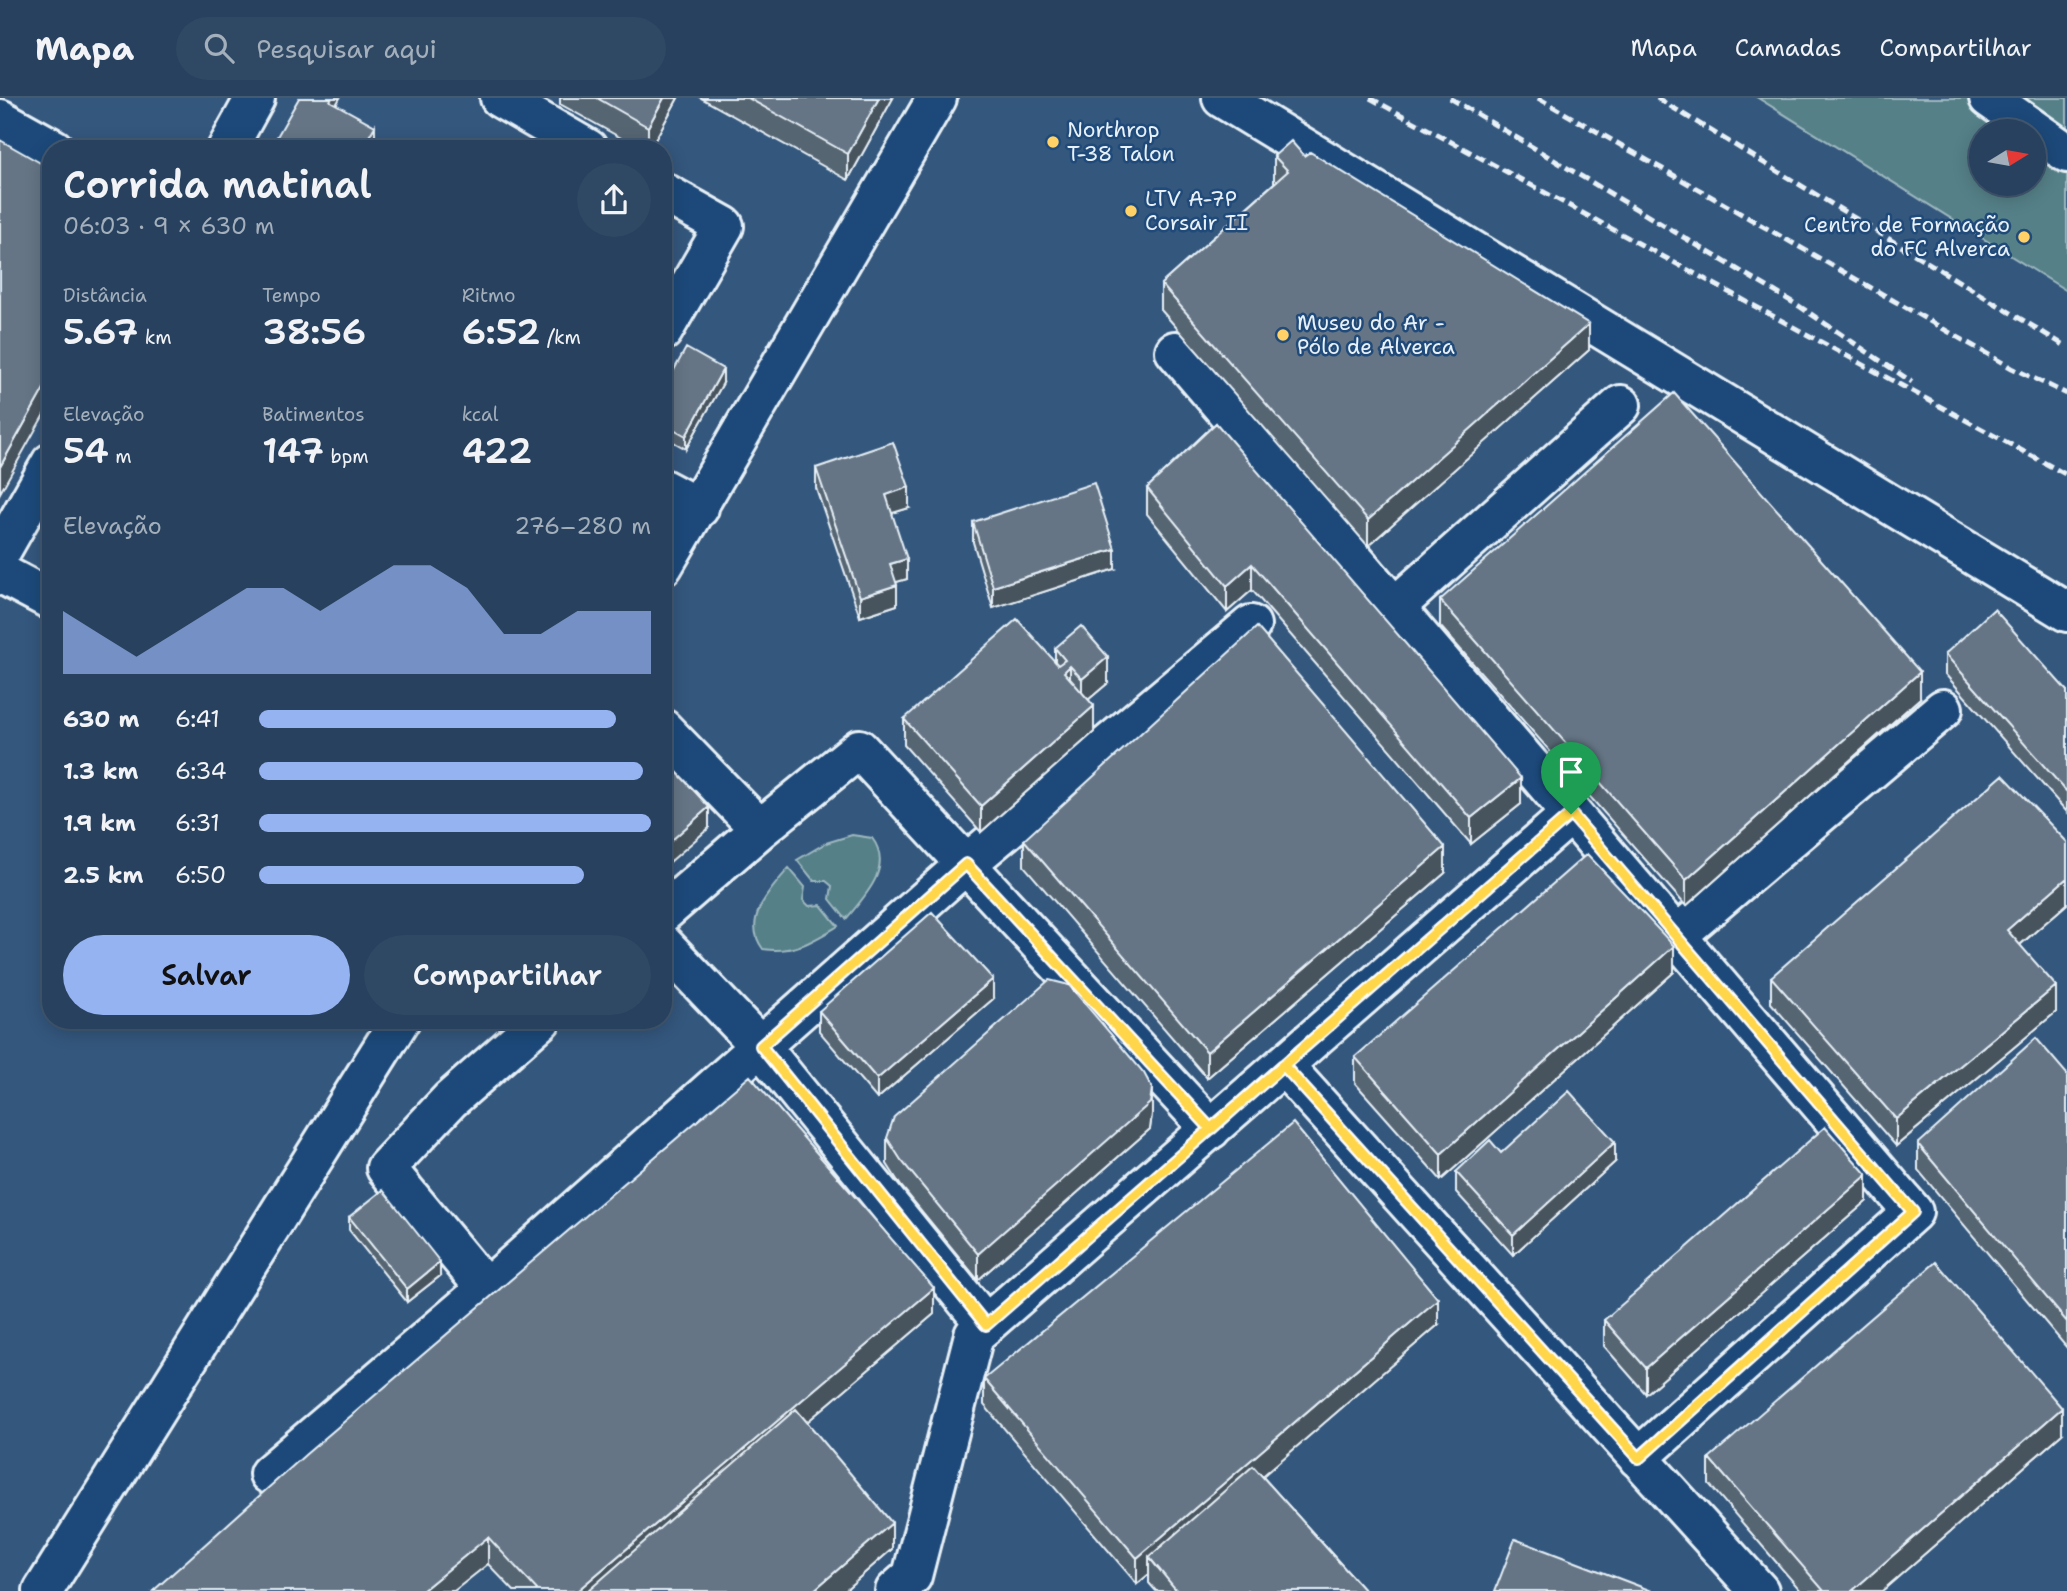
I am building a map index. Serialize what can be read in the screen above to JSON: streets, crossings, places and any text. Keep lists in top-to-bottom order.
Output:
{
  "places": [
    "Northrop T-38 Talon",
    "LTV A-7P Corsair II",
    "Centro de Formação do FC Alverca",
    "Museu do Ar - Pólo de Alverca"
  ],
  "north": "right",
  "page": {
    "header": "Mapa",
    "search": "Pesquisar aqui",
    "nav": ["Mapa", "Camadas", "Compartilhar"],
    "heading": ["Corrida matinal", "06:03 · 9 × 630 m"],
    "stats": [
      ["Distância", "5.67 km"],
      ["Tempo", "38:56"],
      ["Ritmo", "6:52 /km"],
      ["Elevação", "54 m"],
      ["Batimentos", "147 bpm"],
      ["kcal", "422"]
    ],
    "chart": ["Elevação", "276–280 m"],
    "list": [
      {
        "name": "630 m",
        "note": "6:41"
      },
      {
        "name": "1.3 km",
        "note": "6:34"
      },
      {
        "name": "1.9 km",
        "note": "6:31"
      },
      {
        "name": "2.5 km",
        "note": "6:50"
      }
    ],
    "buttons": ["Salvar", "Compartilhar"]
  }
}
